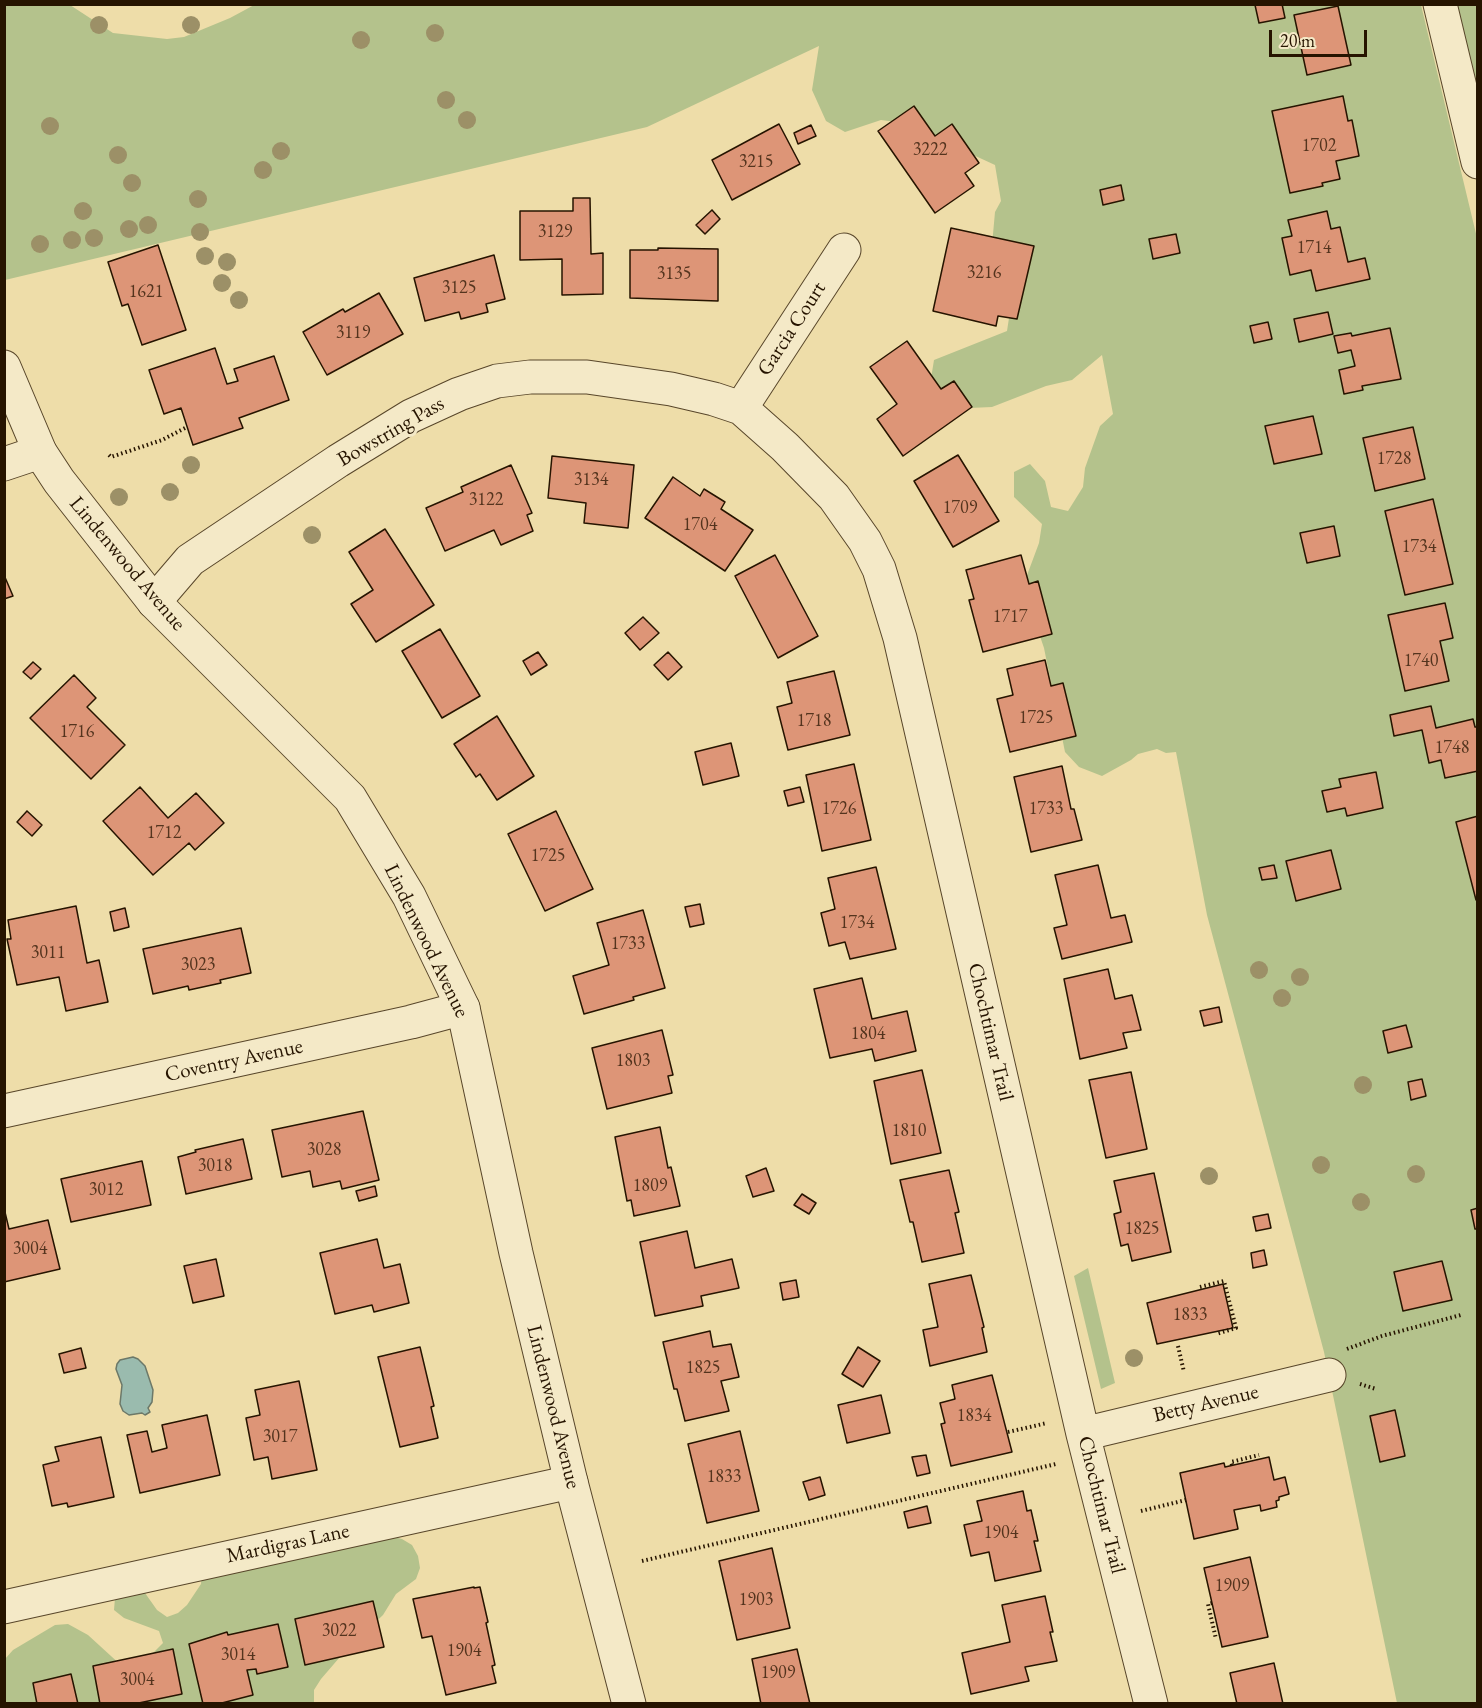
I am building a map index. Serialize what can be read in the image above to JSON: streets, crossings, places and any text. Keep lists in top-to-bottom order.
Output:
{
  "streets": {
    "street": [
      "Garcia Court",
      "Bowstring Pass",
      "Lindenwood Avenue",
      "Chochtimar Trail",
      "Coventry Avenue",
      "Betty Avenue",
      "Mardigras Lane"
    ]
  },
  "crossings": [
    ["Garcia Court", "Bowstring Pass"],
    ["Garcia Court", "Chochtimar Trail"],
    ["Bowstring Pass", "Lindenwood Avenue"],
    ["Bowstring Pass", "Chochtimar Trail"],
    ["Lindenwood Avenue", "Coventry Avenue"],
    ["Lindenwood Avenue", "Mardigras Lane"],
    ["Chochtimar Trail", "Betty Avenue"]
  ],
  "house_numbers": [
    "1702",
    "3222",
    "3215",
    "3129",
    "1714",
    "3216",
    "3135",
    "3125",
    "1621",
    "3119",
    "1728",
    "3134",
    "3122",
    "1709",
    "1704",
    "1734",
    "1717",
    "1740",
    "1725",
    "1718",
    "1716",
    "1748",
    "1726",
    "1733",
    "1712",
    "1725",
    "1734",
    "1733",
    "3011",
    "3023",
    "1804",
    "1803",
    "1810",
    "3028",
    "3018",
    "1809",
    "3012",
    "1825",
    "3004",
    "1833",
    "1825",
    "1834",
    "3017",
    "1833",
    "1904",
    "1909",
    "1903",
    "3022",
    "1904",
    "3014",
    "1909",
    "3004"
  ],
  "scale_bar": "20 m"
}
